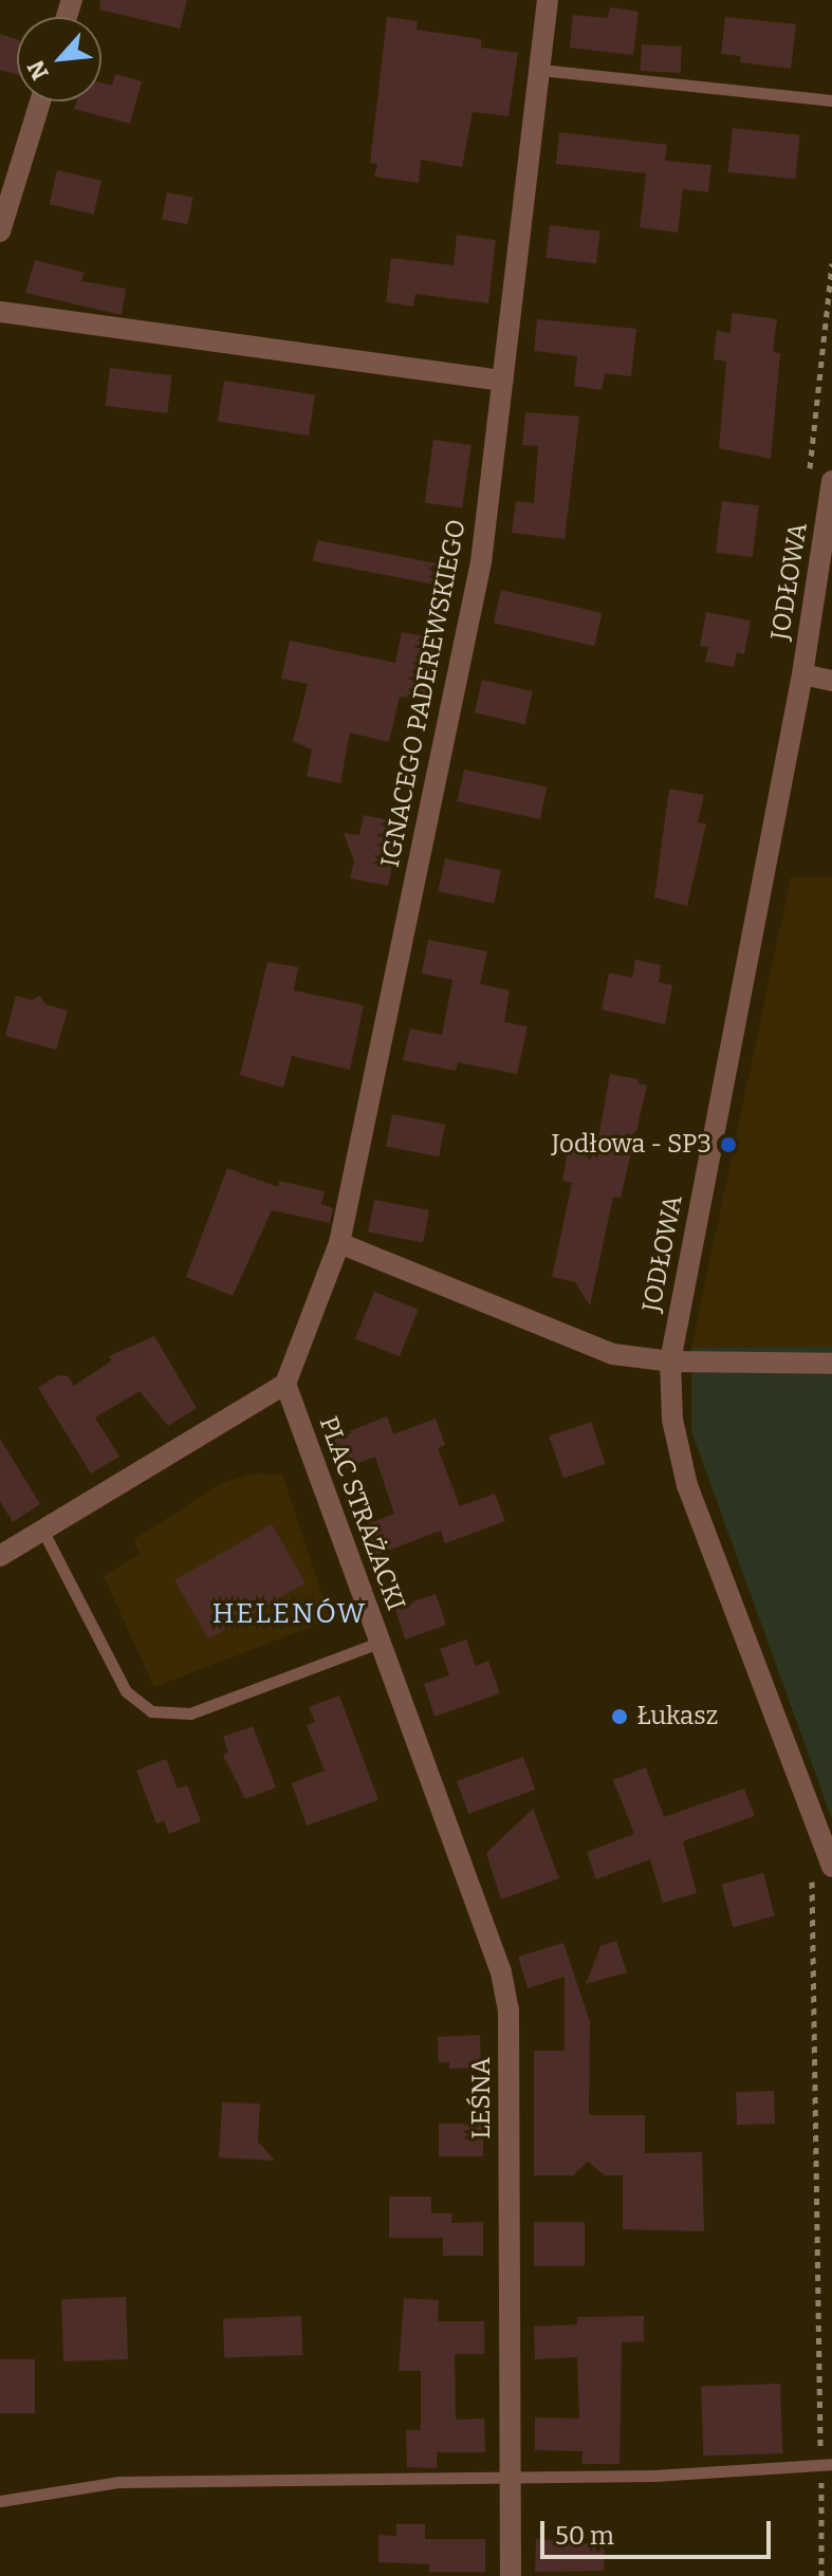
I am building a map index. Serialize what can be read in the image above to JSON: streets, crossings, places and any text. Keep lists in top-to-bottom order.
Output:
{
  "streets": {
    "street": [
      "JODŁOWA",
      "IGNACEGO PADEREWSKIEGO",
      "PLAC STRAŻACKI",
      "LEŚNA"
    ]
  },
  "crossings": [
    ["IGNACEGO PADEREWSKIEGO", "PLAC STRAŻACKI"],
    ["PLAC STRAŻACKI", "LEŚNA"]
  ],
  "districts": ["HELENÓW"],
  "places": ["Jodłowa - SP3", "Łukasz"],
  "scale_bar": "50 m",
  "north": "bottom left"
}
